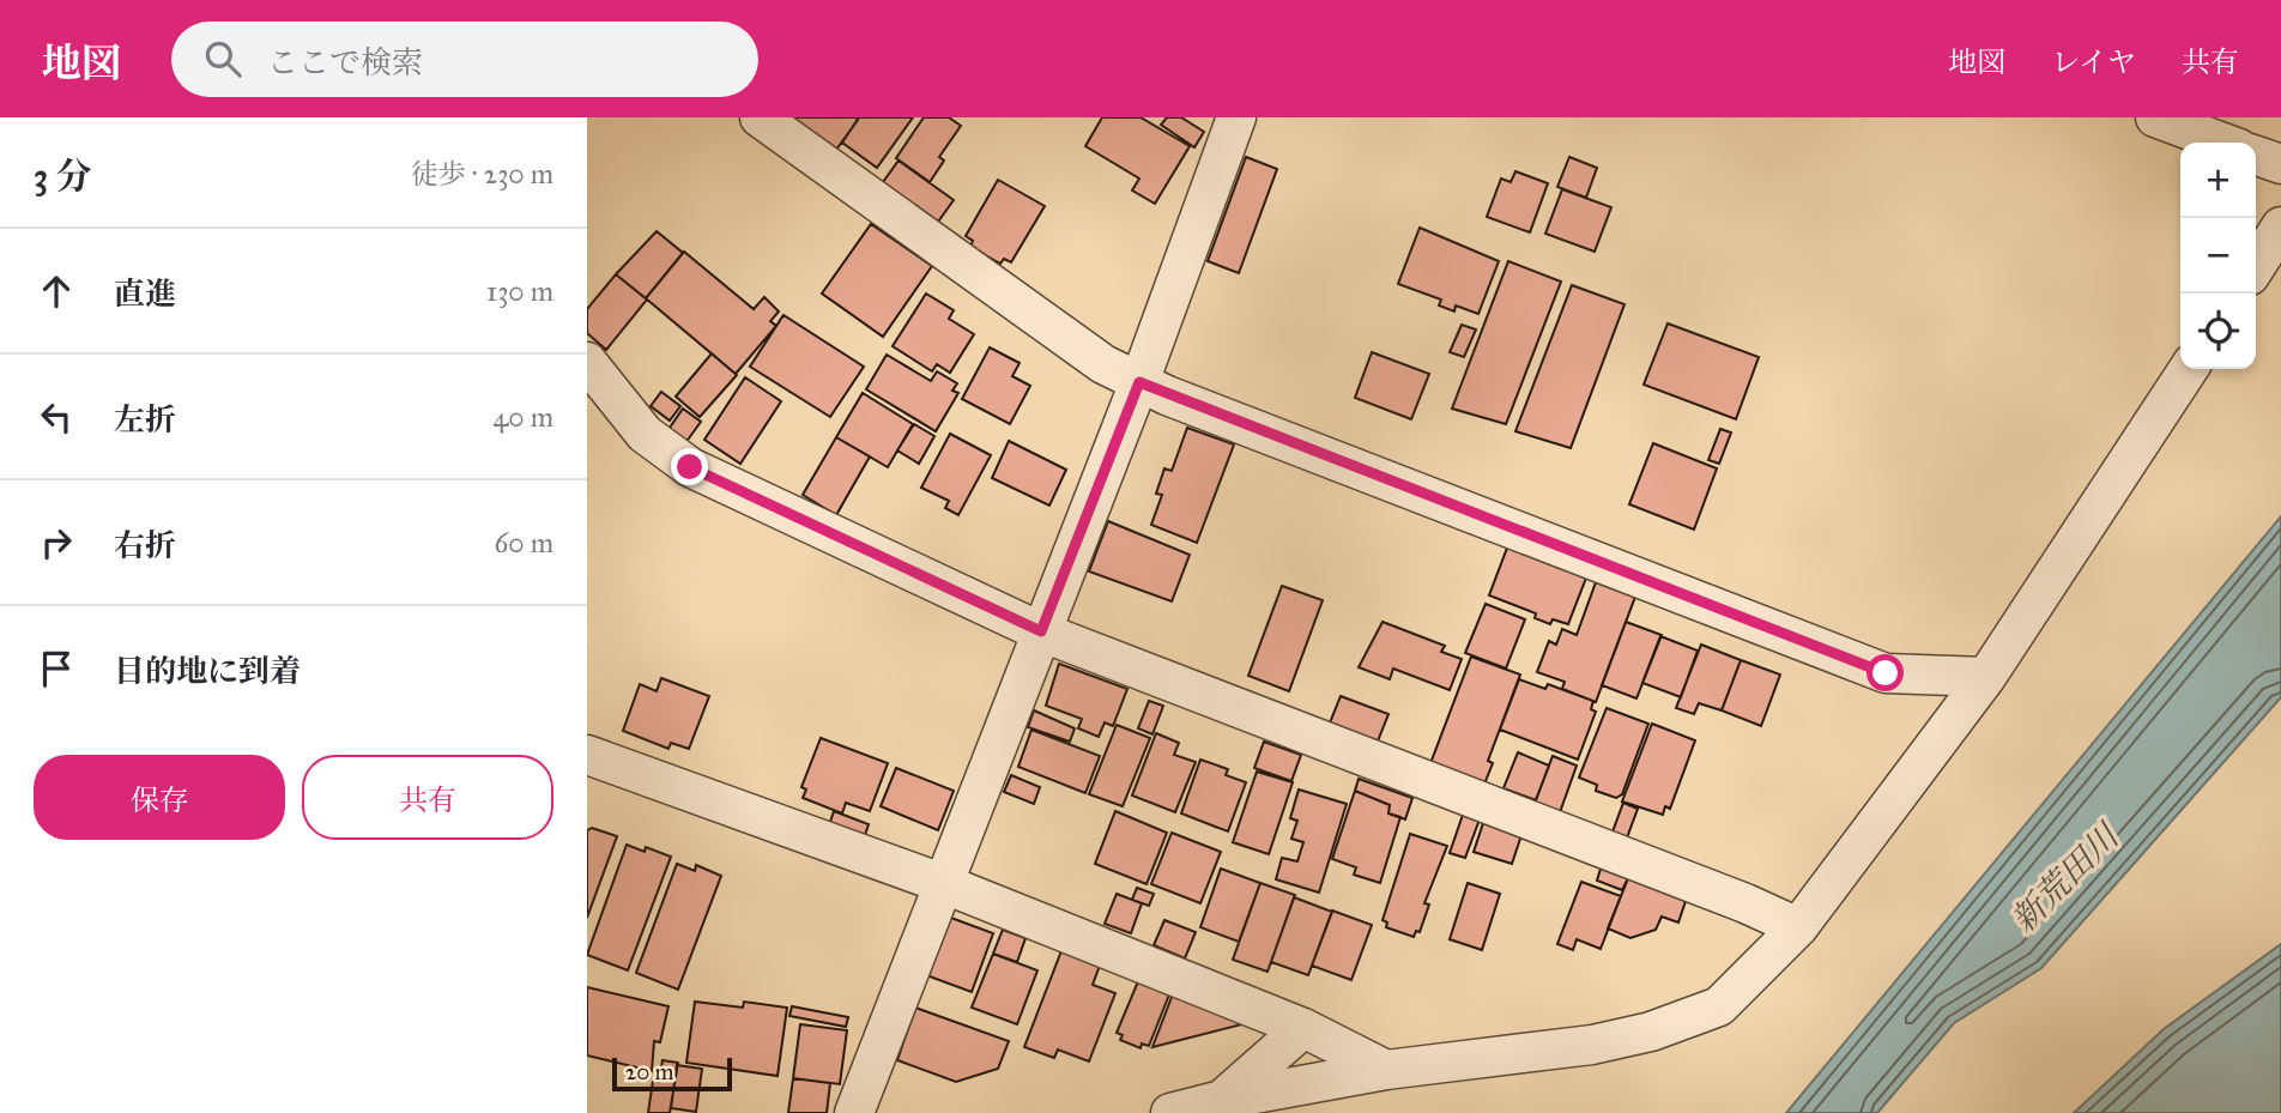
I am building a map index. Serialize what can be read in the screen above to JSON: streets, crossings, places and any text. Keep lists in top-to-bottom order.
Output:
{
  "water": ["新荒田川"],
  "scale_bar": "20 m",
  "page": {
    "header": "地図",
    "search": "ここで検索",
    "nav": ["地図", "レイヤ", "共有"],
    "heading": ["3 分", "徒歩 · 230 m"],
    "map_buttons": ["+", "−"],
    "list": [
      ["直進", "130 m"],
      ["左折", "40 m"],
      ["右折", "60 m"],
      "目的地に到着"
    ],
    "buttons": ["保存", "共有"],
    "scale": "20 m"
  }
}
